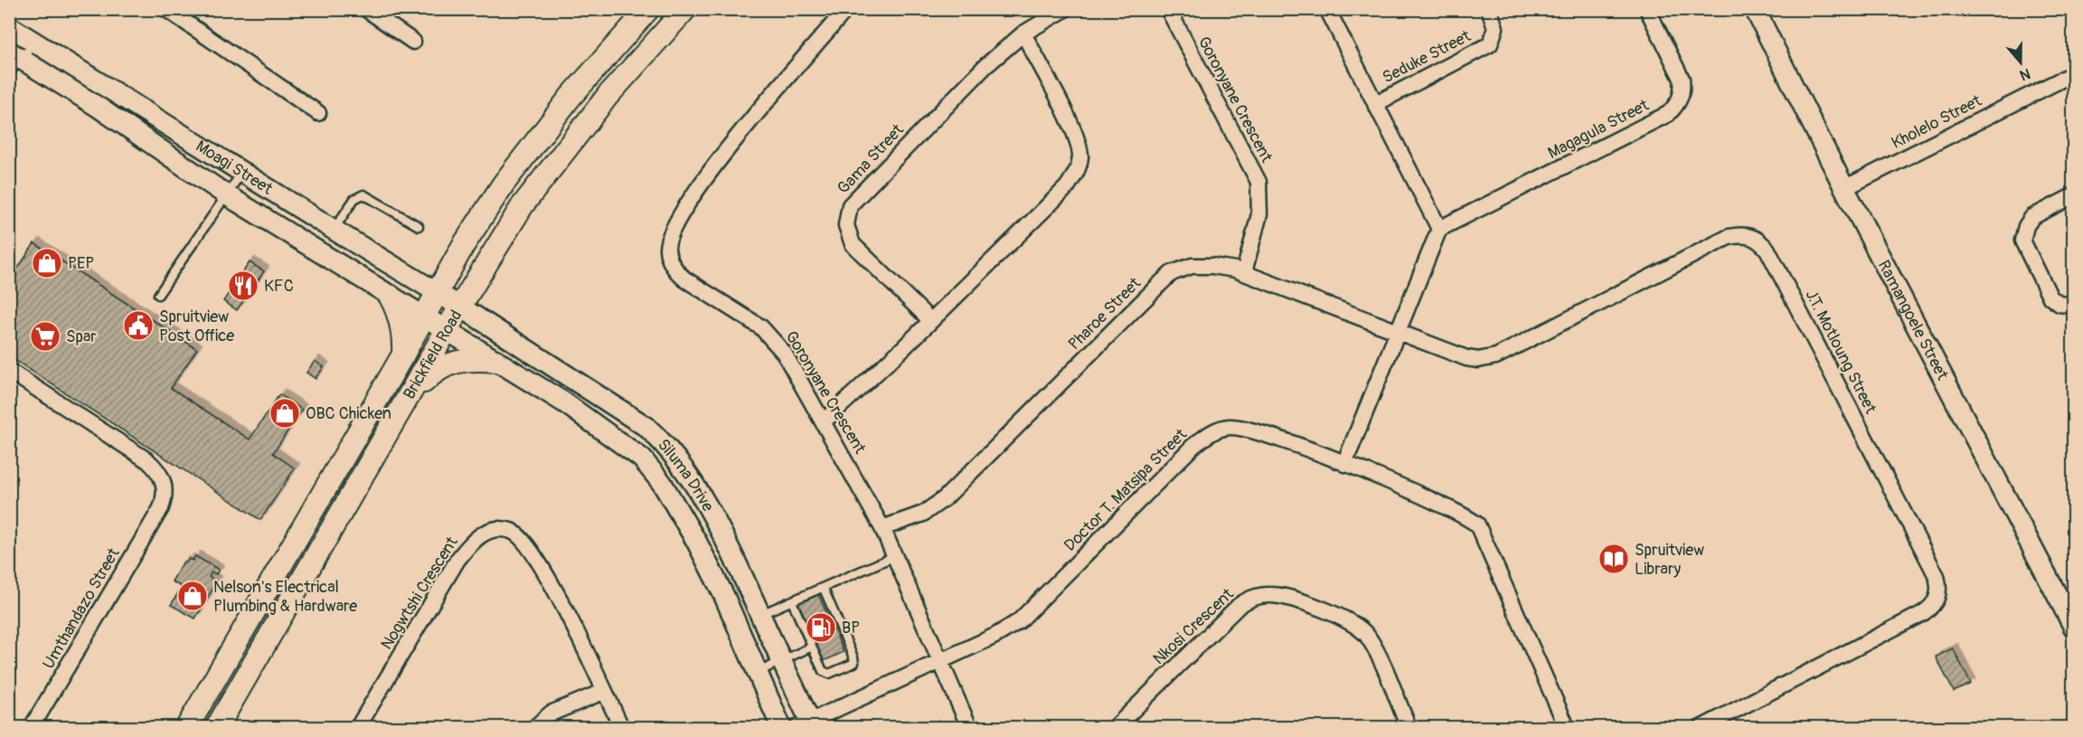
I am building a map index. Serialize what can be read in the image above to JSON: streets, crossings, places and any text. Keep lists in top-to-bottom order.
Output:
{
  "streets": {
    "main road": ["Brickfield Road"],
    "street": [
      "Seduke Street",
      "Goronyane Crescent",
      "Kholelo Street",
      "Magagula Street",
      "Gama Street",
      "Moagi Street",
      "Pharoe Street",
      "Ramangoele Street",
      "J.T. Motloung Street",
      "Siluma Drive",
      "Doctor T. Matsipa Street",
      "Nogwtshi Crescent",
      "Umthandazo Street",
      "Nkosi Crescent"
    ]
  },
  "crossings": [
    ["Goronyane Crescent", "Pharoe Street"],
    ["Goronyane Crescent", "Doctor T. Matsipa Street"],
    ["Kholelo Street", "Ramangoele Street"],
    ["Moagi Street", "Brickfield Road"],
    ["Moagi Street", "Siluma Drive"],
    ["Pharoe Street", "J.T. Motloung Street"],
    ["Brickfield Road", "Siluma Drive"],
    ["Siluma Drive", "Doctor T. Matsipa Street"]
  ],
  "places": {
    "shop": ["PEP", "OBC Chicken", "Nelson's Electrical Plumbing & Hardware"],
    "restaurant": ["KFC"],
    "public building": ["Spruitview Post Office"],
    "supermarket": ["Spar"],
    "library": ["Spruitview Library"],
    "fuel station": ["BP"]
  },
  "north": "bottom"
}
